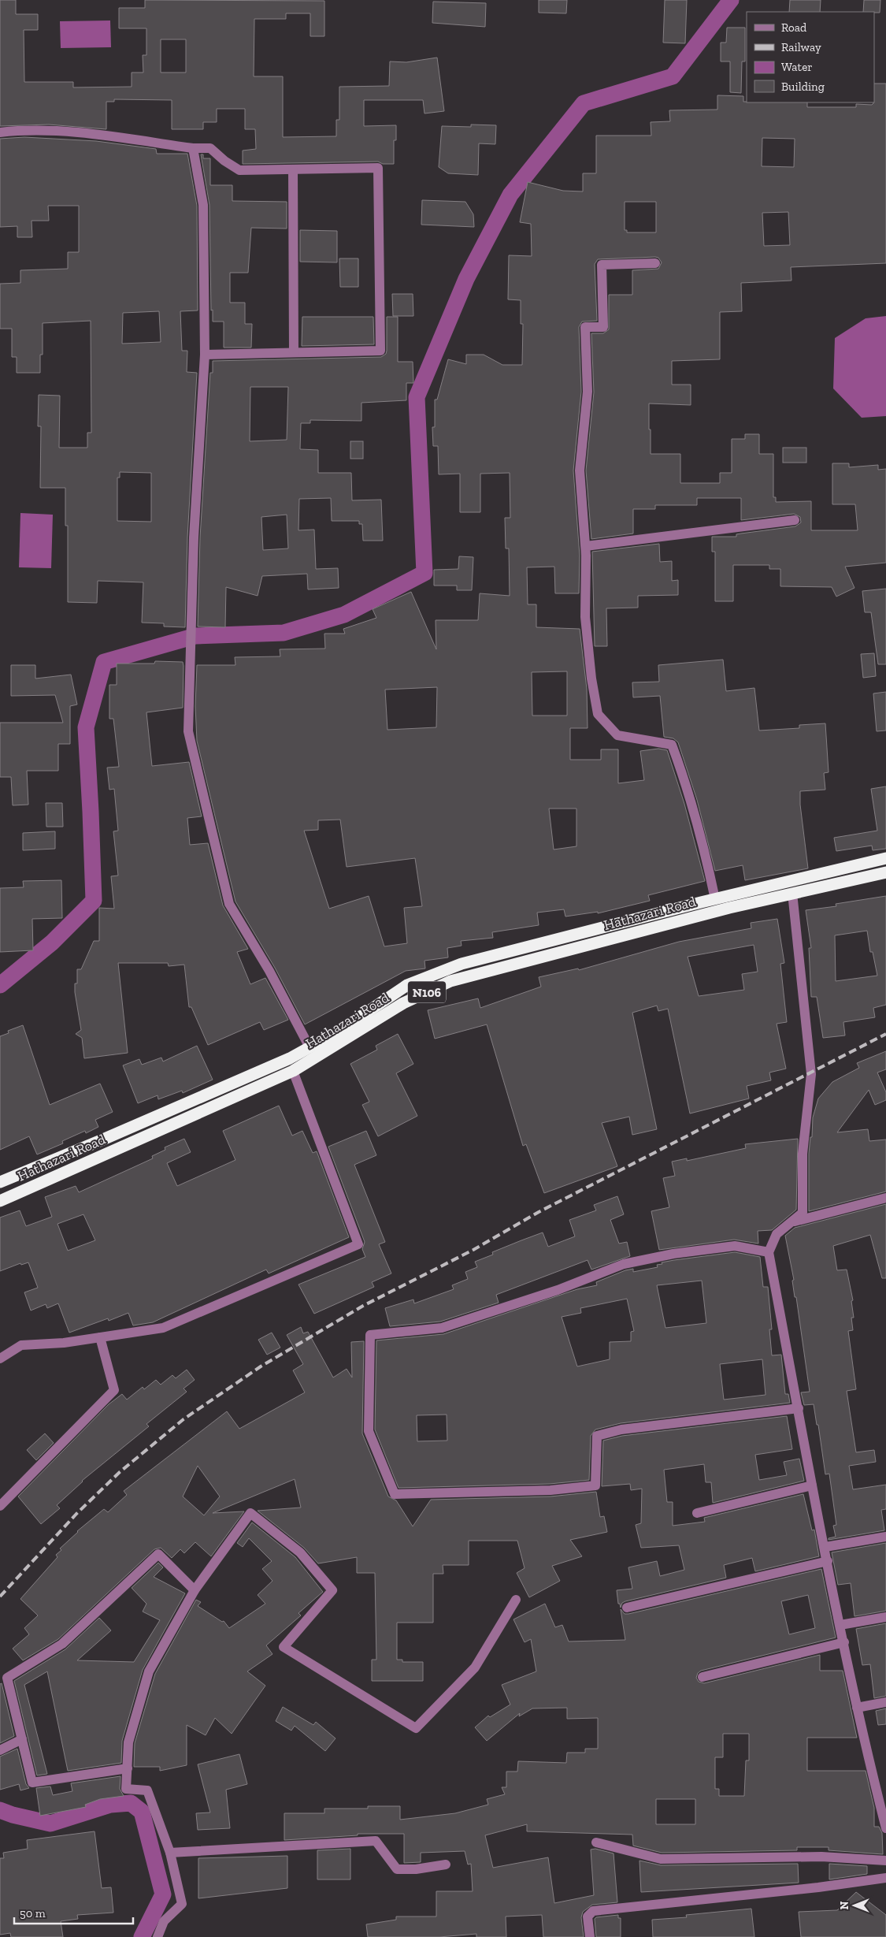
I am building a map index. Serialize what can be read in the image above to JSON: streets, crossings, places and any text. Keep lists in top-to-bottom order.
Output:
{
  "streets": {
    "highway": ["Hathazari Road", "N106"]
  },
  "legend": [
    "Road",
    "Railway",
    "Water",
    "Building"
  ],
  "scale_bar": "50 m",
  "north": "left"
}
